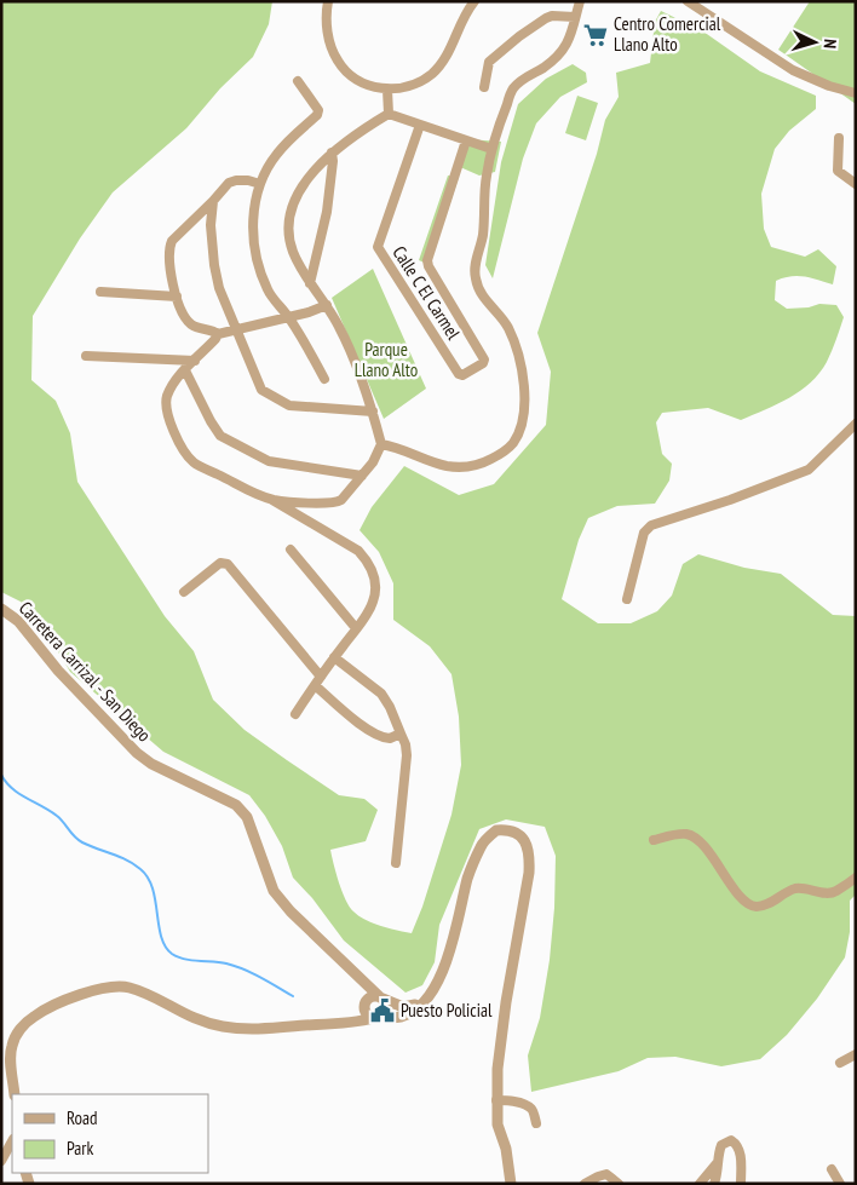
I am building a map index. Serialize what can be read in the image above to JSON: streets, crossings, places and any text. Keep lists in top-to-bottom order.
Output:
{
  "streets": {
    "street": ["Calle C El Carmel", "Carretera Carrizal - San Diego"]
  },
  "parks": ["Parque Llano Alto"],
  "places": {
    "supermarket": ["Centro Comercial Llano Alto"],
    "public building": ["Puesto Policial"]
  },
  "legend": ["Road", "Park"],
  "north": "right"
}
